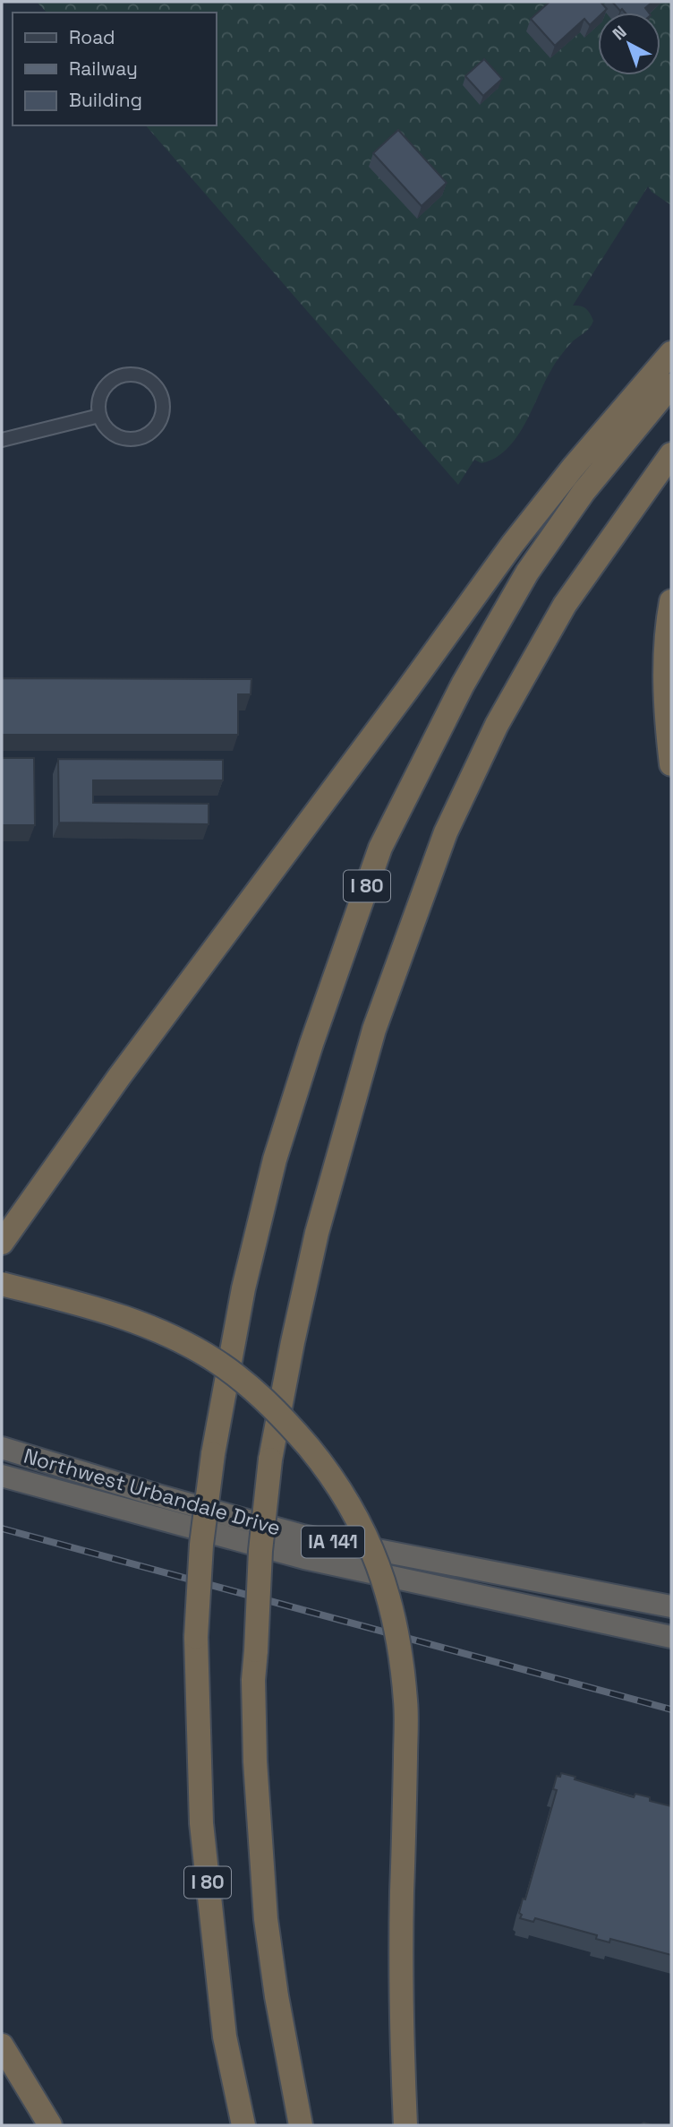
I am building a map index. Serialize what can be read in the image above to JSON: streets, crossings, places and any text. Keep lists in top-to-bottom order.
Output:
{
  "streets": {
    "highway": ["I 80", "Northwest Urbandale Drive", "IA 141"]
  },
  "legend": ["Road", "Railway", "Building"],
  "north": "top left"
}
